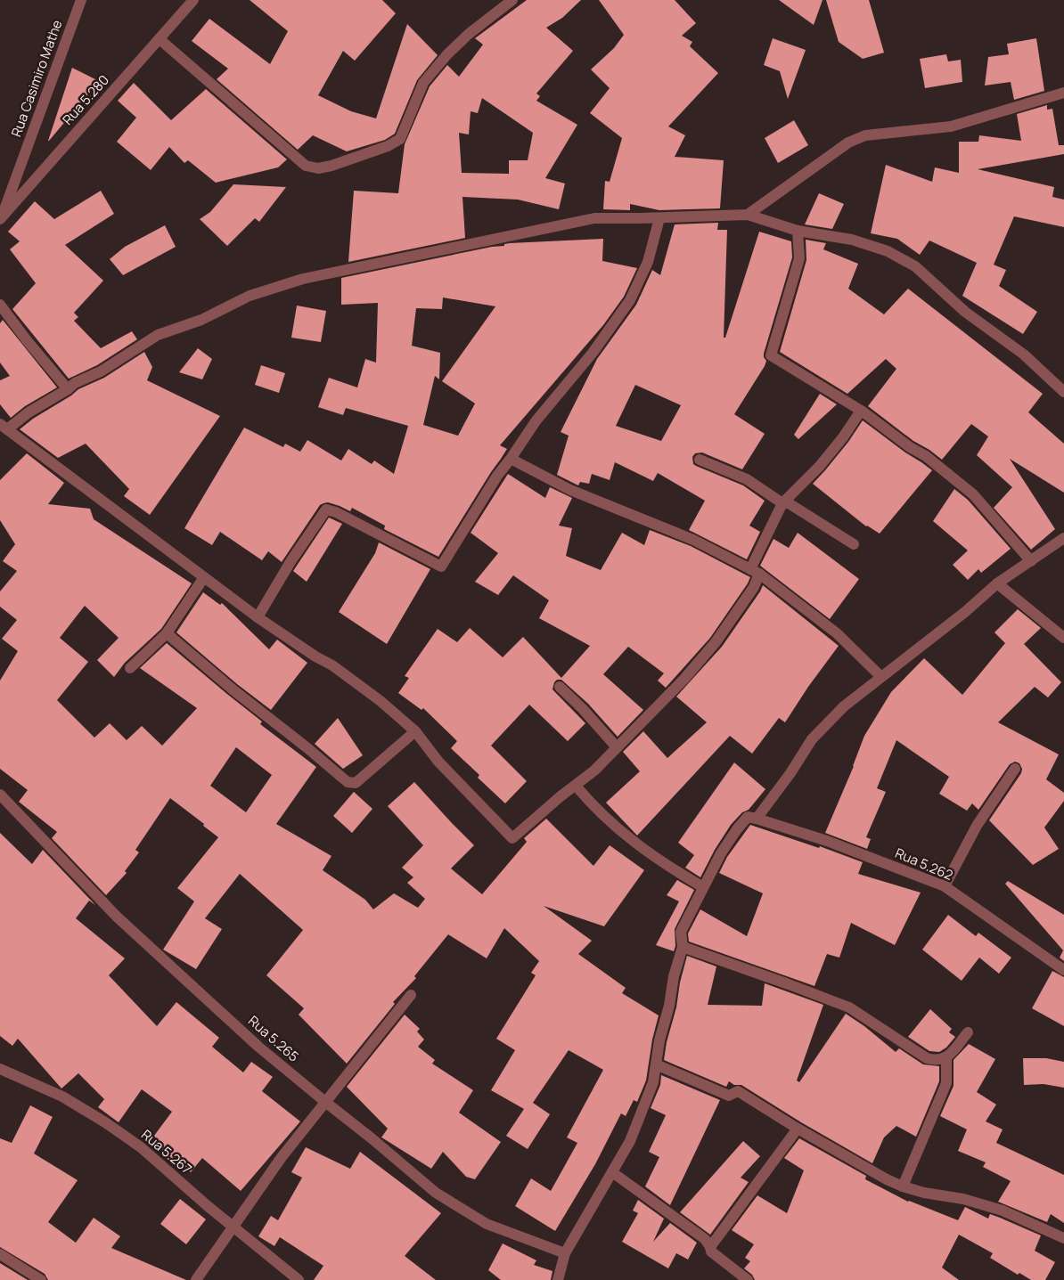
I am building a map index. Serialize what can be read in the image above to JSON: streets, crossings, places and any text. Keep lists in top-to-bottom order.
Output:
{
  "streets": {
    "street": [
      "Rua Casimiro Mathe",
      "Rua 5.280",
      "Rua 5.262",
      "Rua 5.265",
      "Rua 5.267"
    ]
  },
  "crossings": [
    ["Rua Casimiro Mathe", "Rua 5.280"]
  ]
}
